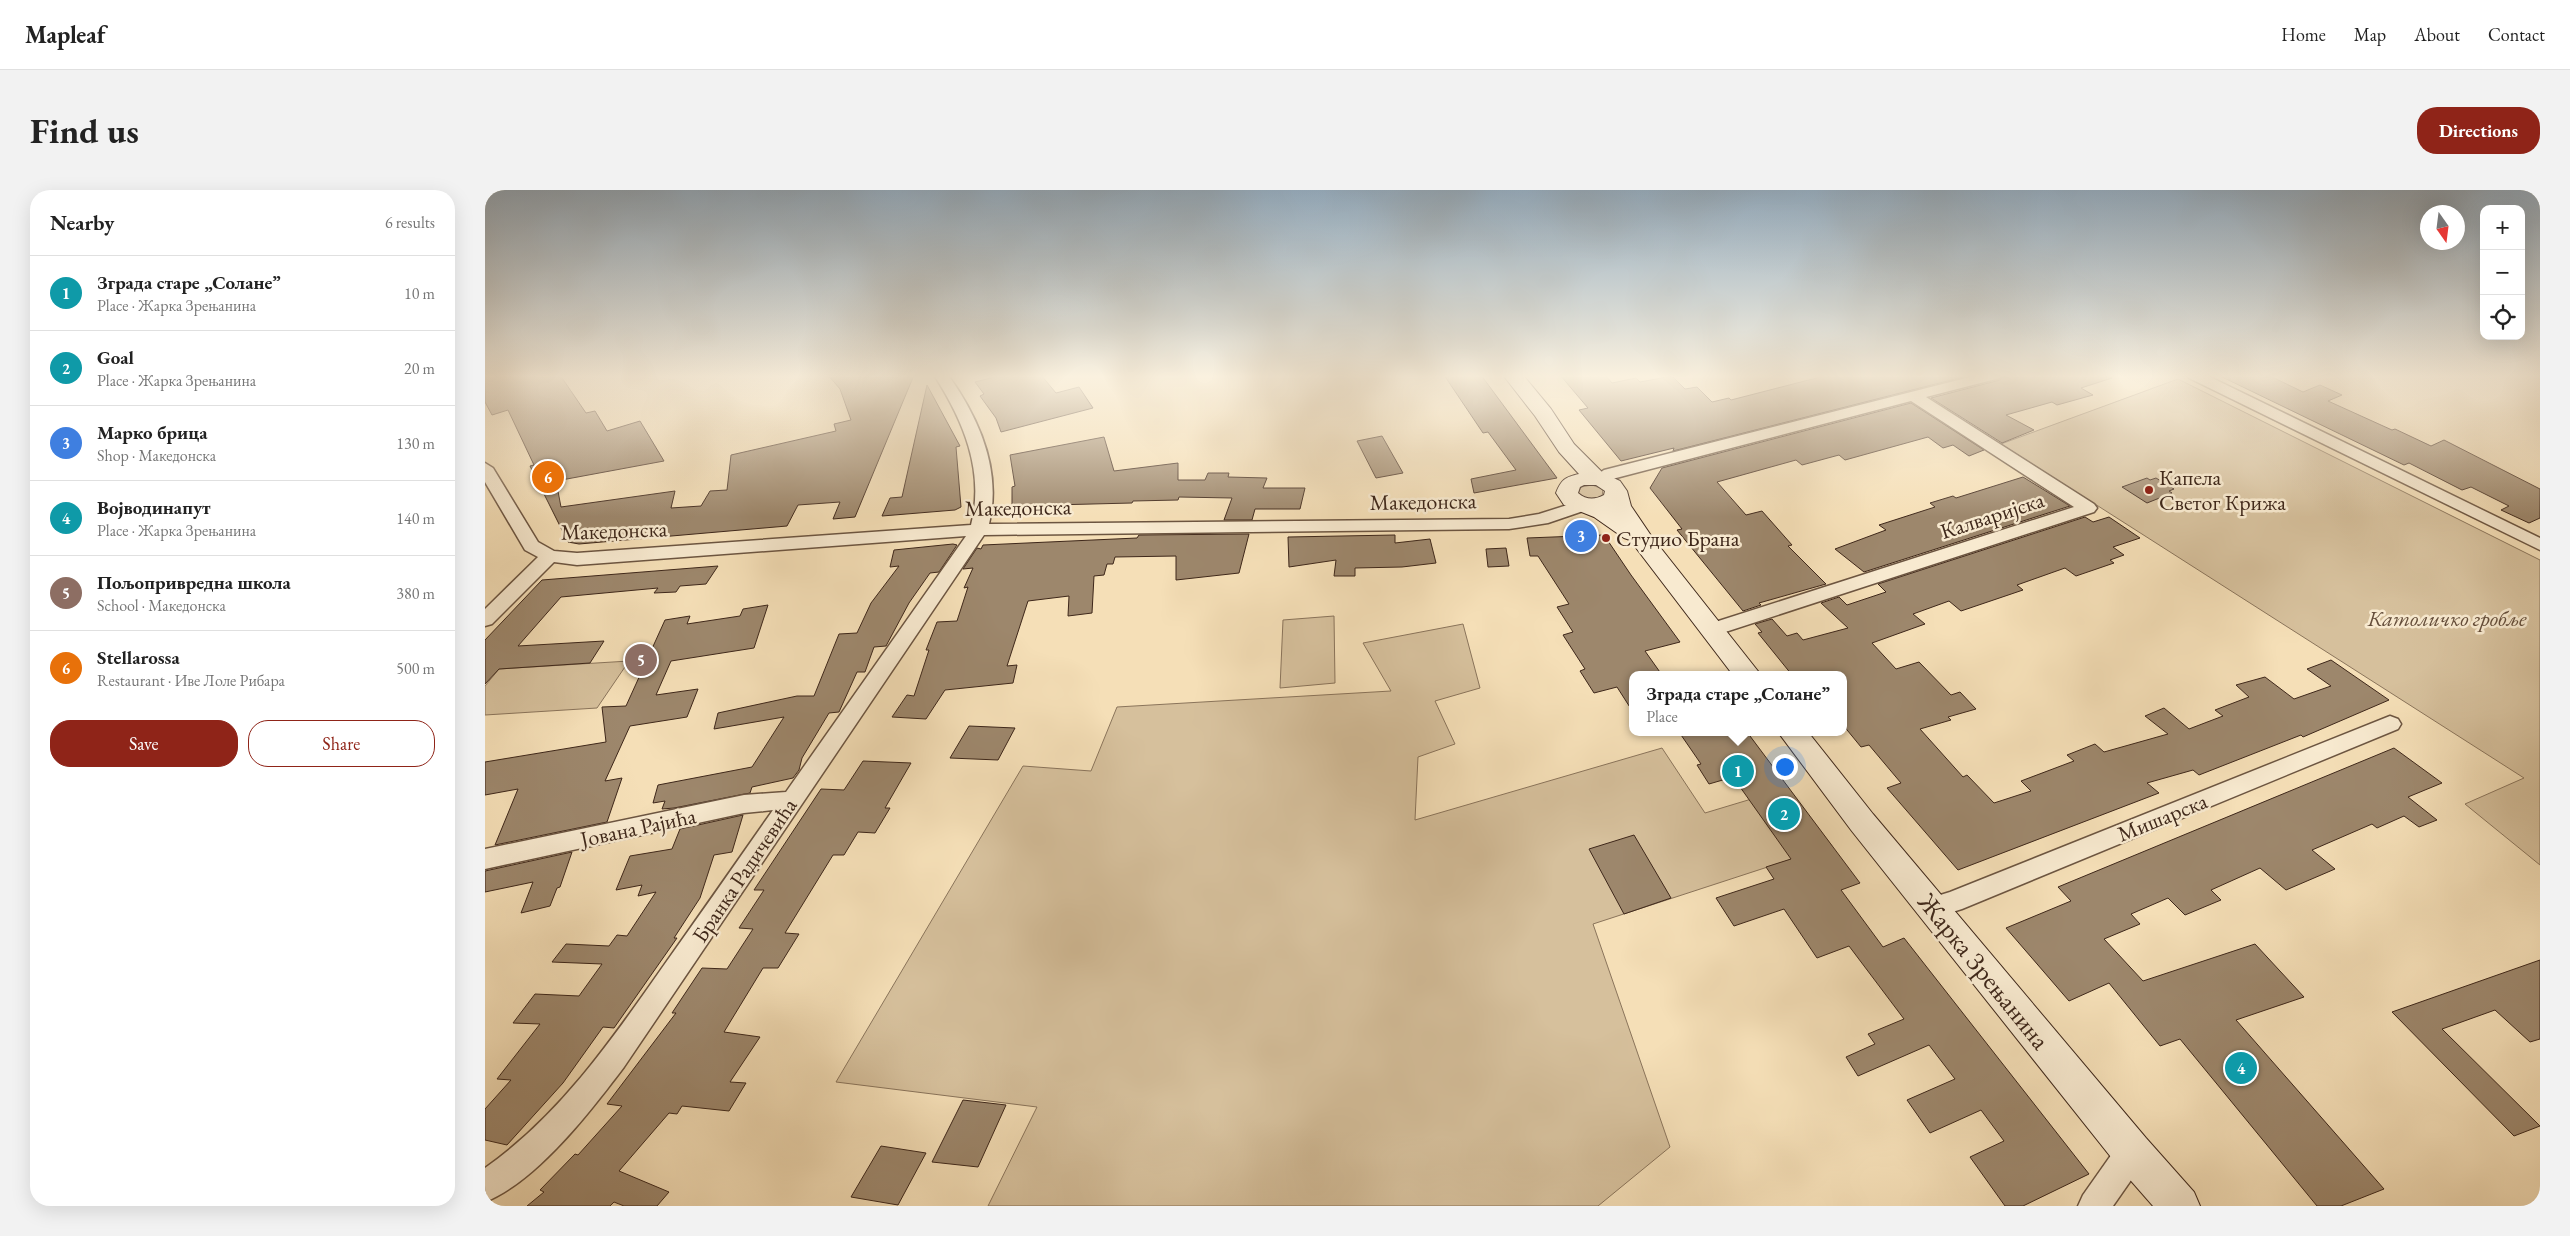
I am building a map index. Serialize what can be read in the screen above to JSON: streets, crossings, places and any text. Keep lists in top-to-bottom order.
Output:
{
  "streets": {
    "main road": ["Жарка Зрењанина"],
    "street": [
      "Македонска",
      "Калваријска",
      "Мишарска",
      "Јована Рајића",
      "Бранка Радичевића"
    ]
  },
  "crossings": [
    ["Македонска", "Бранка Радичевића"],
    ["Мишарска", "Жарка Зрењанина"],
    ["Јована Рајића", "Бранка Радичевића"]
  ],
  "parks": ["Католичко гробље"],
  "places": ["Капела Светог Крижа", "Студио Брана"],
  "north": "bottom",
  "page": {
    "header": "Mapleaf",
    "nav": [
      "Home",
      "Map",
      "About",
      "Contact"
    ],
    "buttons": [
      "Directions",
      ["Save", "Share"]
    ],
    "title": "Find us",
    "heading": ["Nearby", "6 results"],
    "map_buttons": ["+", "−"],
    "list": [
      {
        "mark": "1",
        "name": "Зграда старе „Солане”",
        "note": "Place · Жарка Зрењанина",
        "value": "10 m"
      },
      {
        "mark": "2",
        "name": "Goal",
        "note": "Place · Жарка Зрењанина",
        "value": "20 m"
      },
      {
        "mark": "3",
        "name": "Марко брица",
        "note": "Shop · Македонска",
        "value": "130 m"
      },
      {
        "mark": "4",
        "name": "Војводинапут",
        "note": "Place · Жарка Зрењанина",
        "value": "140 m"
      },
      {
        "mark": "5",
        "name": "Пољопривредна школа",
        "note": "School · Македонска",
        "value": "380 m"
      },
      {
        "mark": "6",
        "name": "Stellarossa",
        "note": "Restaurant · Иве Лоле Рибара",
        "value": "500 m"
      }
    ],
    "pins": [
      "6",
      "3",
      "5",
      "1",
      "2",
      "4"
    ],
    "popup": ["Зграда старе „Солане”", "Place"]
  }
}
